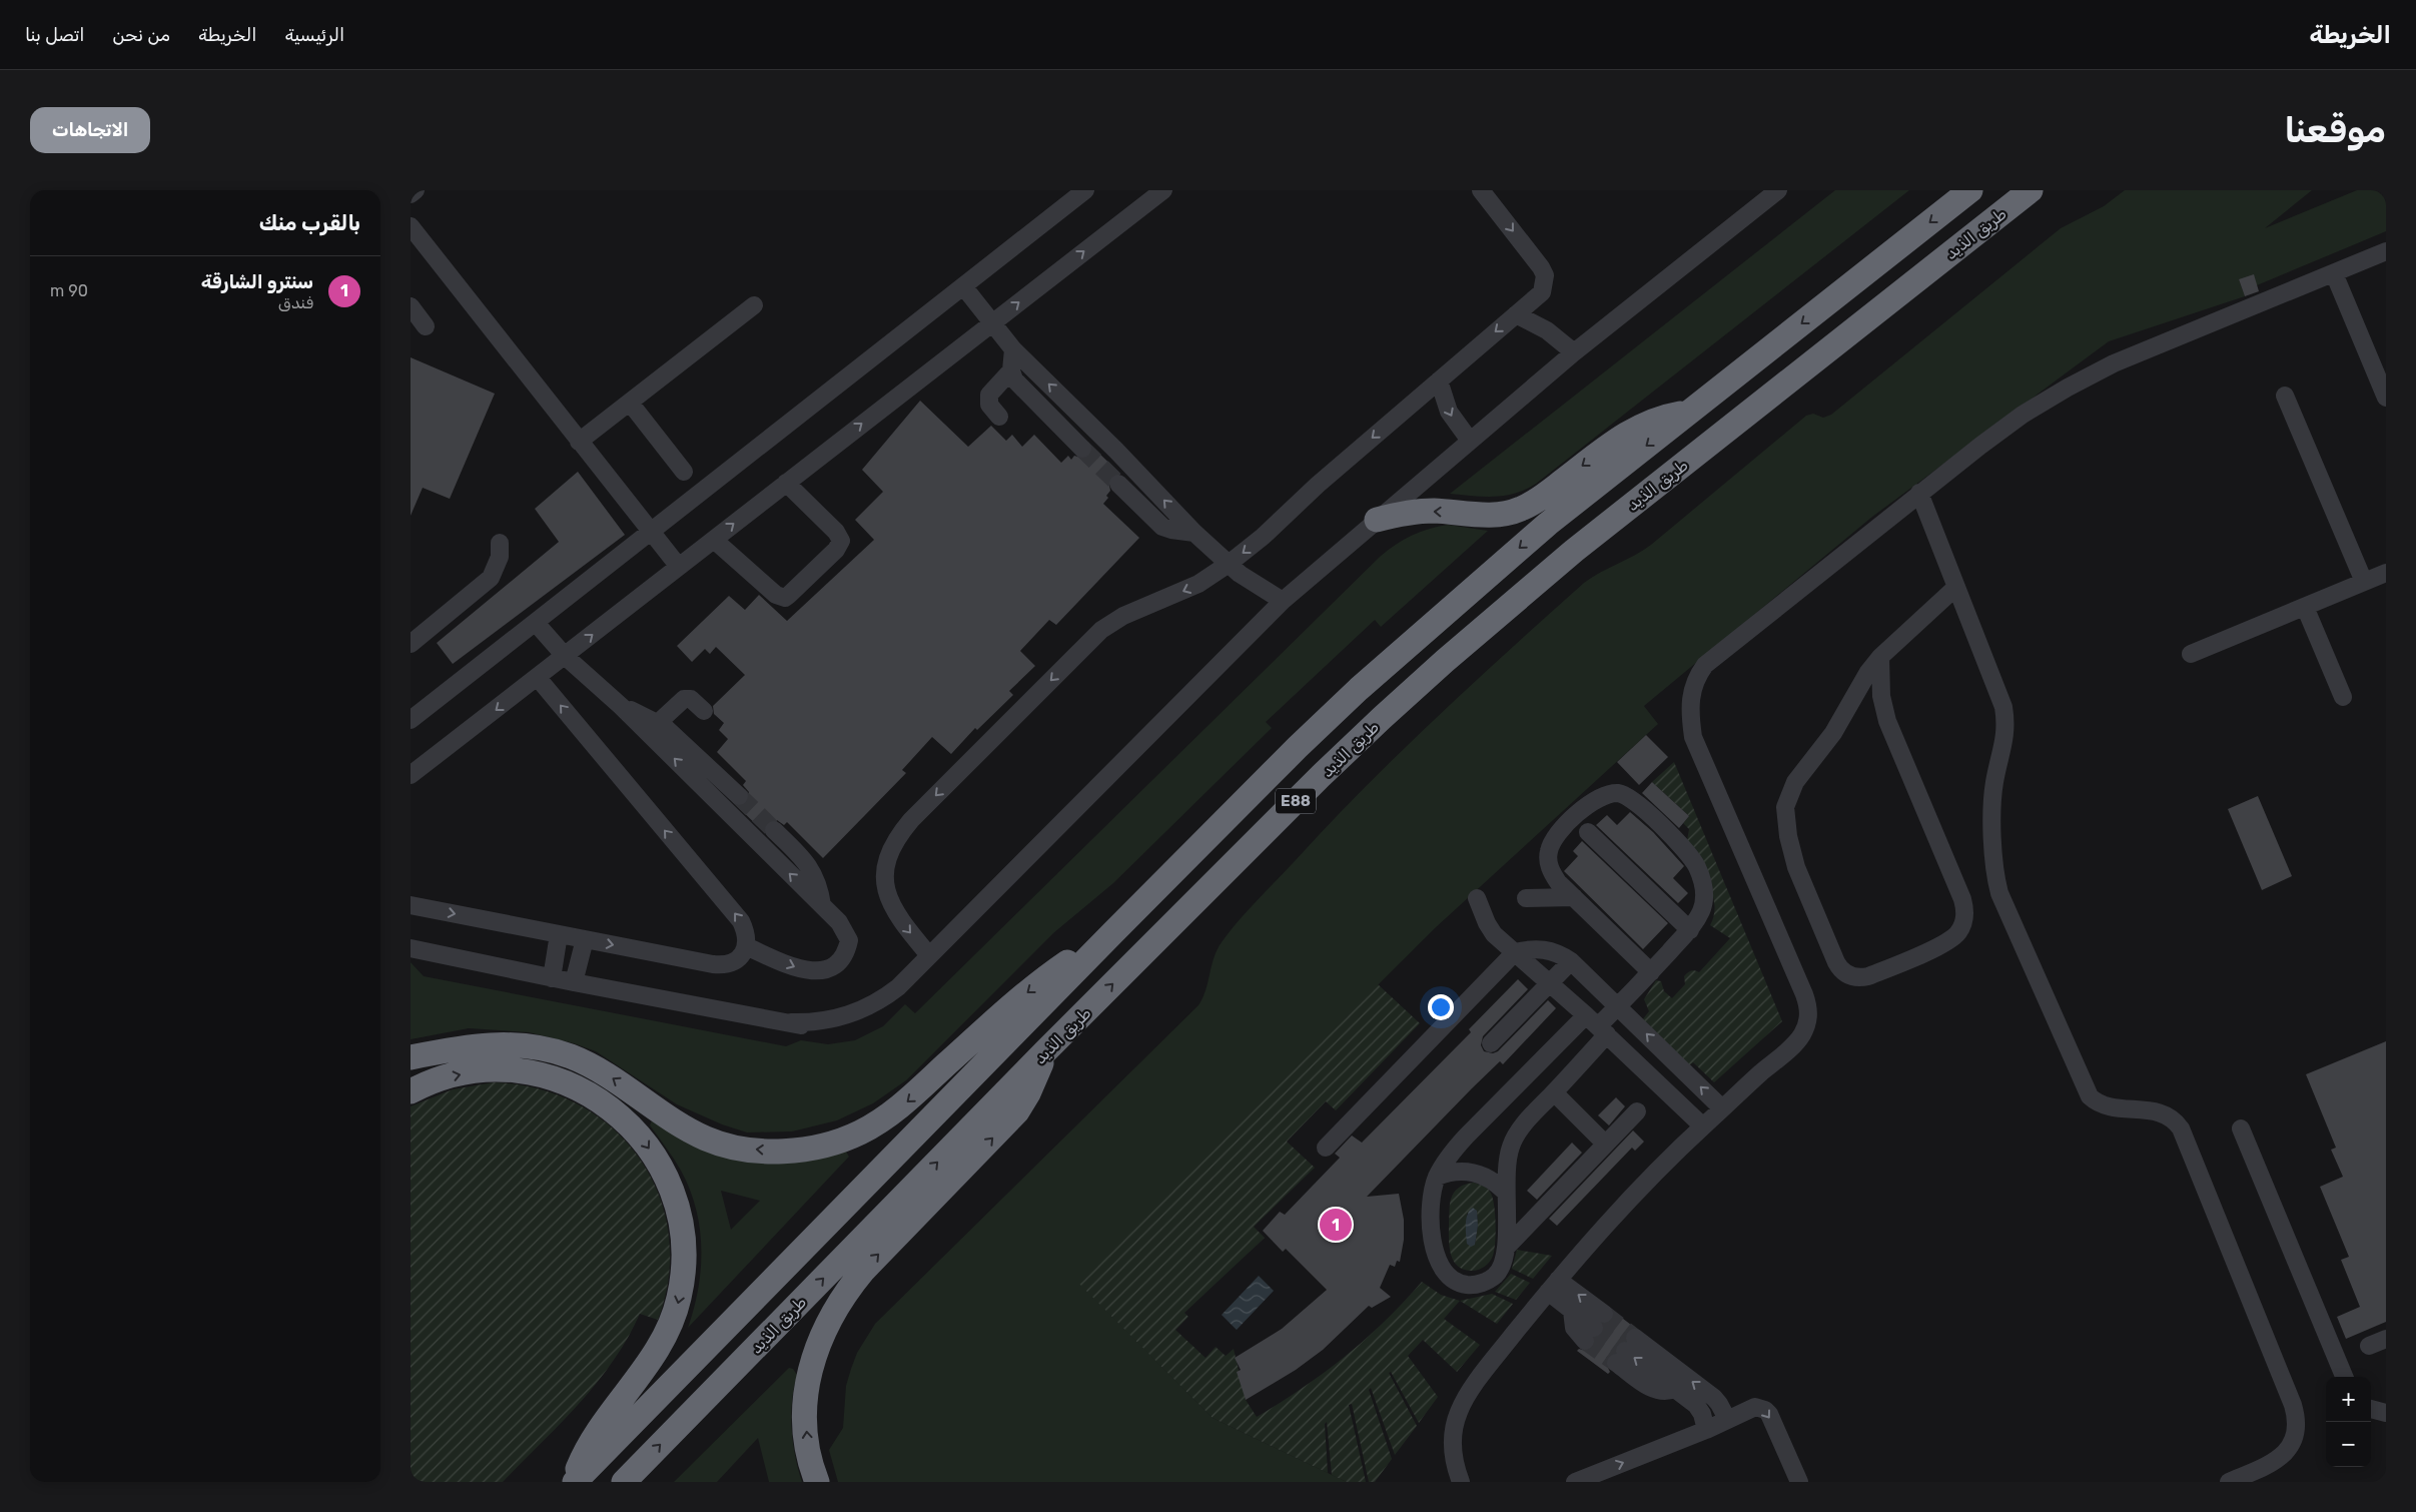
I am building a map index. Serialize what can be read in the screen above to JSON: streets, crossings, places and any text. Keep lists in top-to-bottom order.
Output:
{
  "streets": {
    "highway": ["طريق الذيد", "E88"]
  },
  "page": {
    "header": "الخريطة",
    "nav": [
      "الرئيسية",
      "الخريطة",
      "من نحن",
      "اتصل بنا"
    ],
    "buttons": "الاتجاهات",
    "title": "موقعنا",
    "heading": "بالقرب منك",
    "list": [
      {
        "mark": "1",
        "name": "سنترو الشارقة",
        "note": "فندق",
        "value": "90 m"
      }
    ],
    "pins": "1",
    "map_buttons": ["+", "−"]
  }
}
